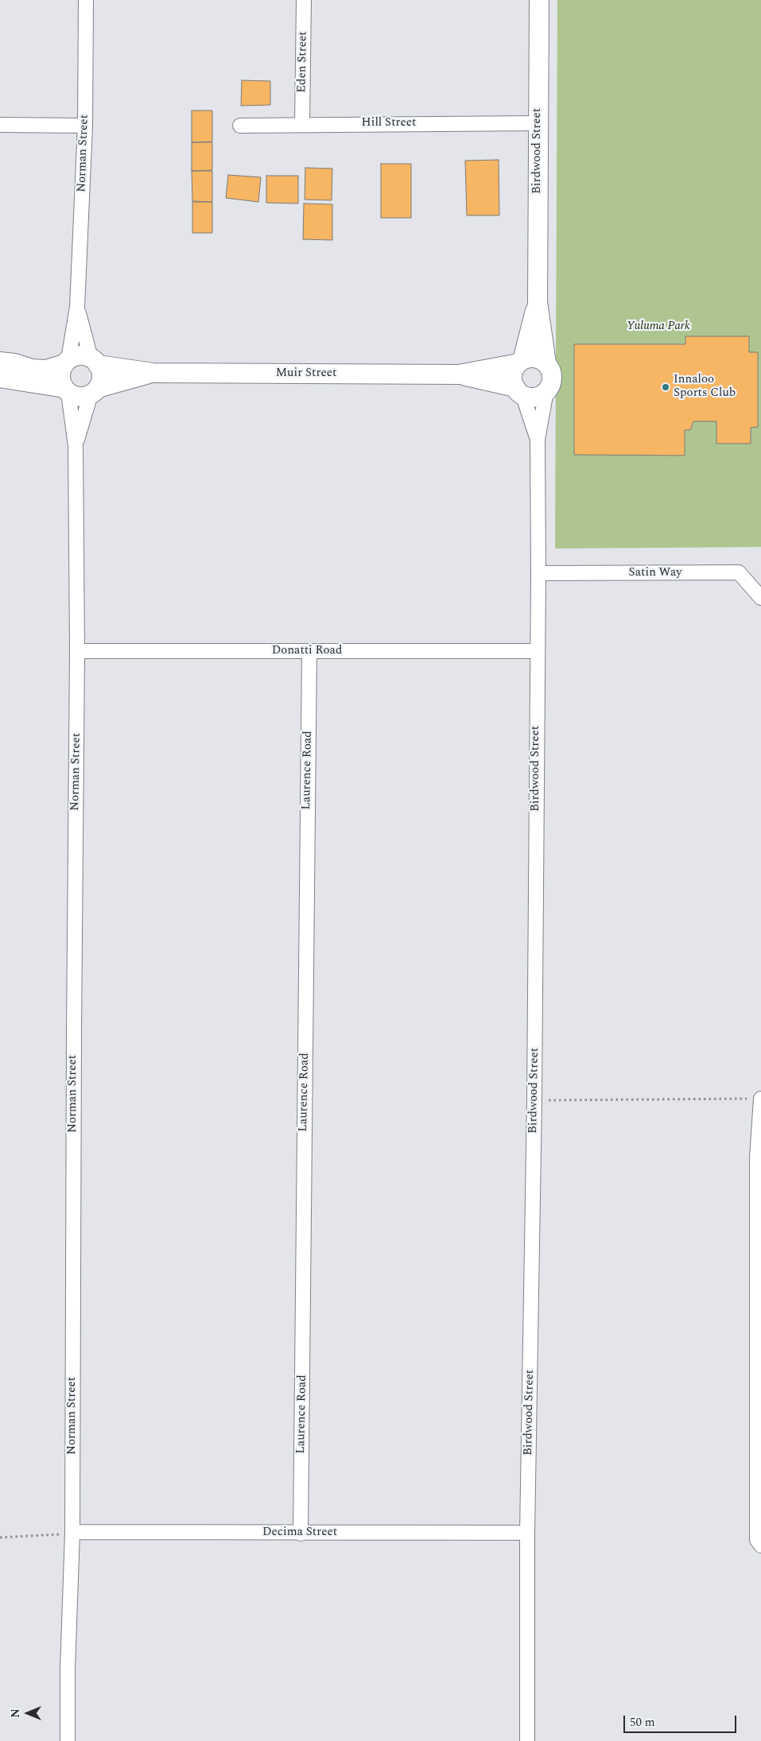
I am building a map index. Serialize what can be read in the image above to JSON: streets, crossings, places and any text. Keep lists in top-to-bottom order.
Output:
{
  "streets": {
    "street": [
      "Eden Street",
      "Hill Street",
      "Birdwood Street",
      "Norman Street",
      "Muir Street",
      "Satin Way",
      "Donatti Road",
      "Laurence Road",
      "Decima Street"
    ]
  },
  "crossings": [
    ["Eden Street", "Hill Street"],
    ["Hill Street", "Birdwood Street"],
    ["Birdwood Street", "Muir Street"],
    ["Birdwood Street", "Satin Way"],
    ["Birdwood Street", "Donatti Road"],
    ["Birdwood Street", "Decima Street"],
    ["Norman Street", "Muir Street"],
    ["Norman Street", "Donatti Road"],
    ["Norman Street", "Decima Street"],
    ["Donatti Road", "Laurence Road"],
    ["Laurence Road", "Decima Street"]
  ],
  "parks": ["Yuluma Park"],
  "places": ["Innaloo Sports Club"],
  "scale_bar": "50 m",
  "north": "left"
}
